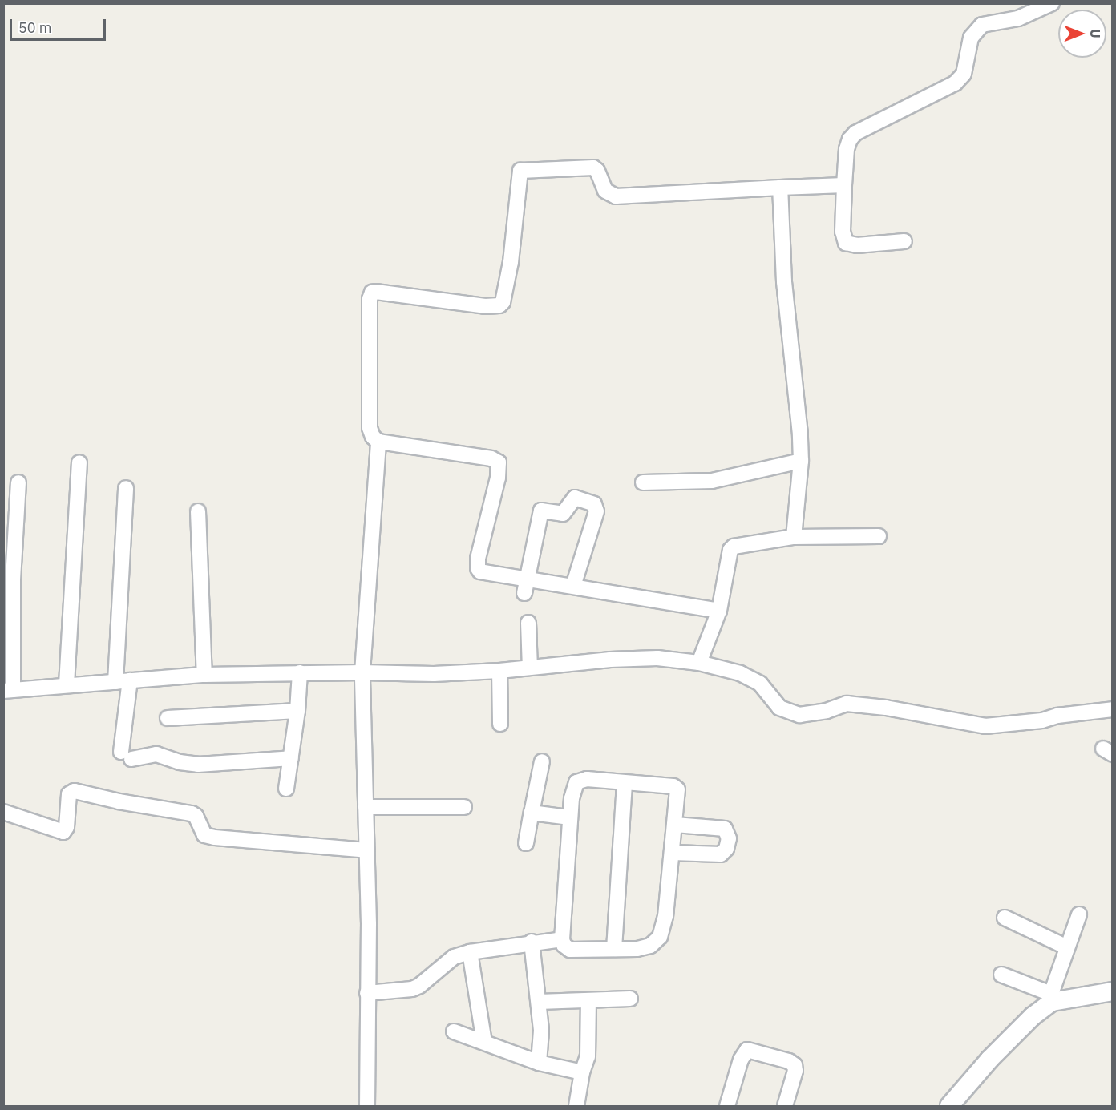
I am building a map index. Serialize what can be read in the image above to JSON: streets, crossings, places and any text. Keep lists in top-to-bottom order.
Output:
{
  "scale_bar": "50 m",
  "north": "right"
}
